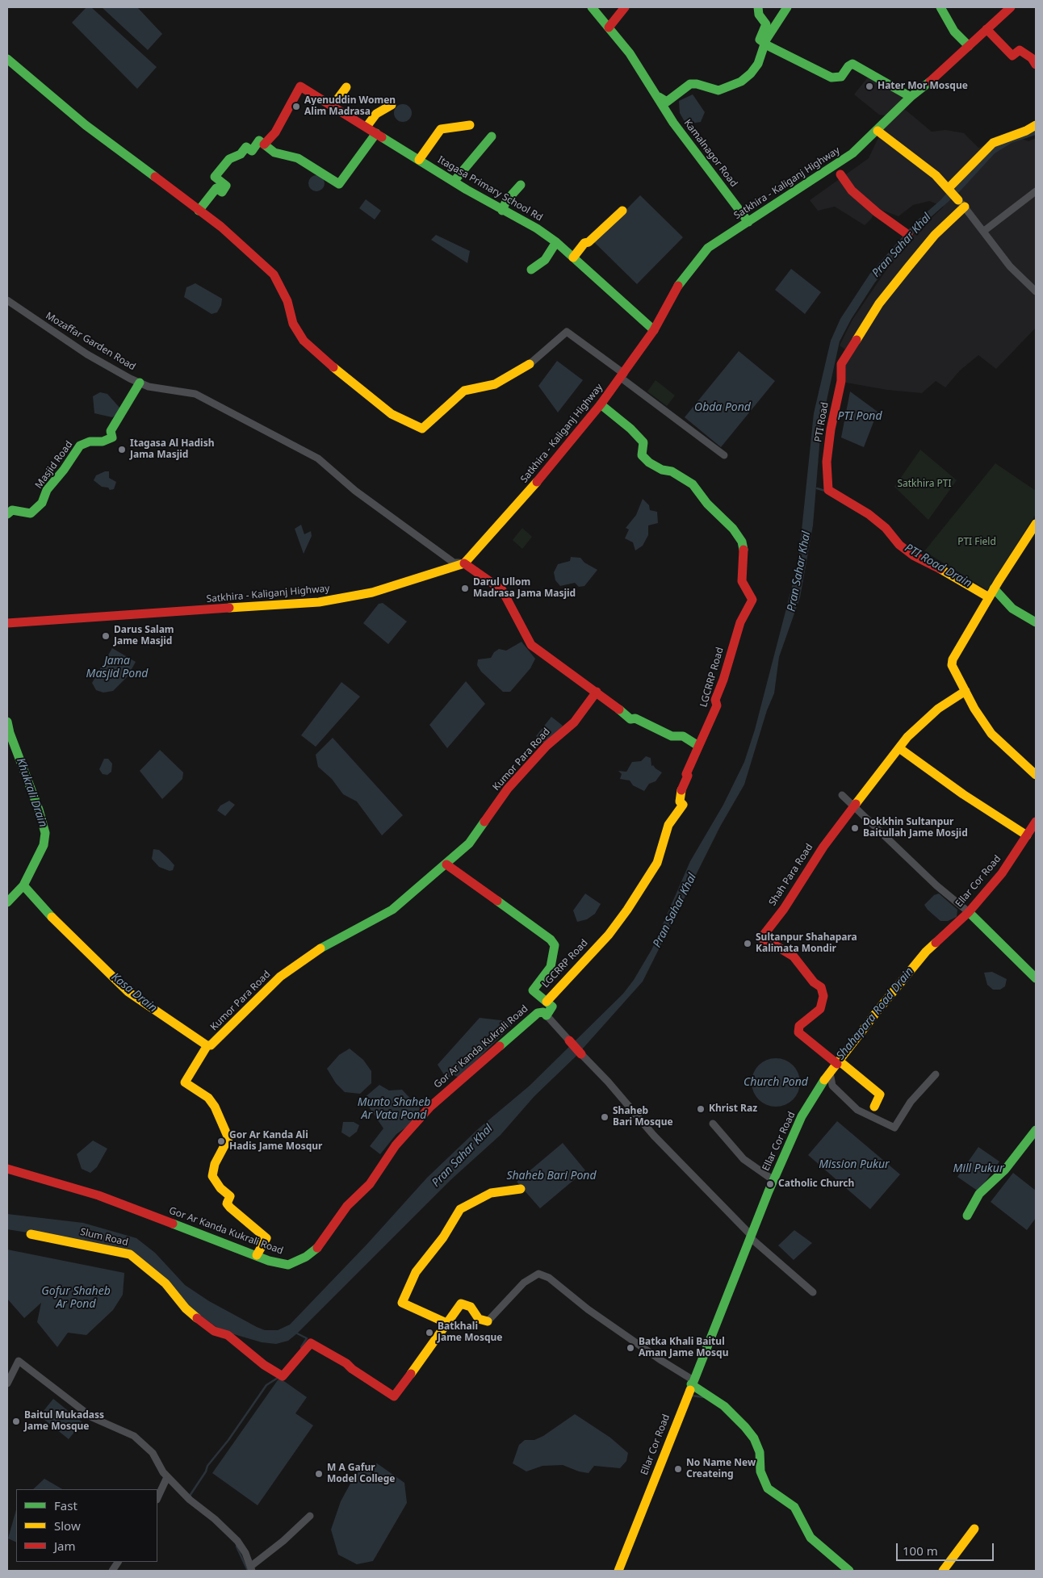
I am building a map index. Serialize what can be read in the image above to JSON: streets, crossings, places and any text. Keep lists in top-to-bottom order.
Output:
{
  "streets": {
    "main road": [
      "Kamalnagor Road",
      "Satkhira - Kaliganj Highway",
      "Itagasa Primary School Rd",
      "PTI Road",
      "Masjid Road",
      "LGCRRP Road",
      "Kumor Para Road",
      "Shah Para Road",
      "Ellar Cor Road",
      "Gor Ar Kanda Kukrali Road",
      "Slum Road"
    ],
    "street": ["Mozaffar Garden Road"]
  },
  "crossings": [
    ["Kamalnagor Road", "Satkhira - Kaliganj Highway"],
    ["Satkhira - Kaliganj Highway", "Itagasa Primary School Rd"],
    ["Satkhira - Kaliganj Highway", "Mozaffar Garden Road"],
    ["Satkhira - Kaliganj Highway", "LGCRRP Road"],
    ["Mozaffar Garden Road", "Masjid Road"],
    ["Shah Para Road", "Ellar Cor Road"]
  ],
  "water": [
    "Pran Sahar Khal",
    "Obda Pond",
    "PTI Pond",
    "PTI Road Drain",
    "Jama Masjid Pond",
    "Khukrali Drain",
    "Kasa Drain",
    "Shahapara Road Drain",
    "Church Pond",
    "Munto Shaheb Ar Vata Pond",
    "Mission Pukur",
    "Mill Pukur",
    "Shaheb Bari Pond",
    "Gofur Shaheb Ar Pond"
  ],
  "parks": ["Satkhira PTI", "PTI Field"],
  "places": [
    "Hater Mor Mosque",
    "Ayenuddin Women Alim Madrasa",
    "Itagasa Al Hadish Jama Masjid",
    "Darul Ullom Madrasa Jama Masjid",
    "Darus Salam Jame Masjid",
    "Dokkhin Sultanpur Baitullah Jame Mosjid",
    "Sultanpur Shahapara Kalimata Mondir",
    "Khrist Raz",
    "Shaheb Bari Mosque",
    "Gor Ar Kanda Ali Hadis Jame Mosqur",
    "Catholic Church",
    "Batkhali Jame Mosque",
    "Batka Khali Baitul Aman Jame Mosqu",
    "Baitul Mukadass Jame Mosque",
    "No Name New Createing",
    "M A Gafur Model College"
  ],
  "legend": ["Fast", "Slow", "Jam"],
  "scale_bar": "100 m"
}
